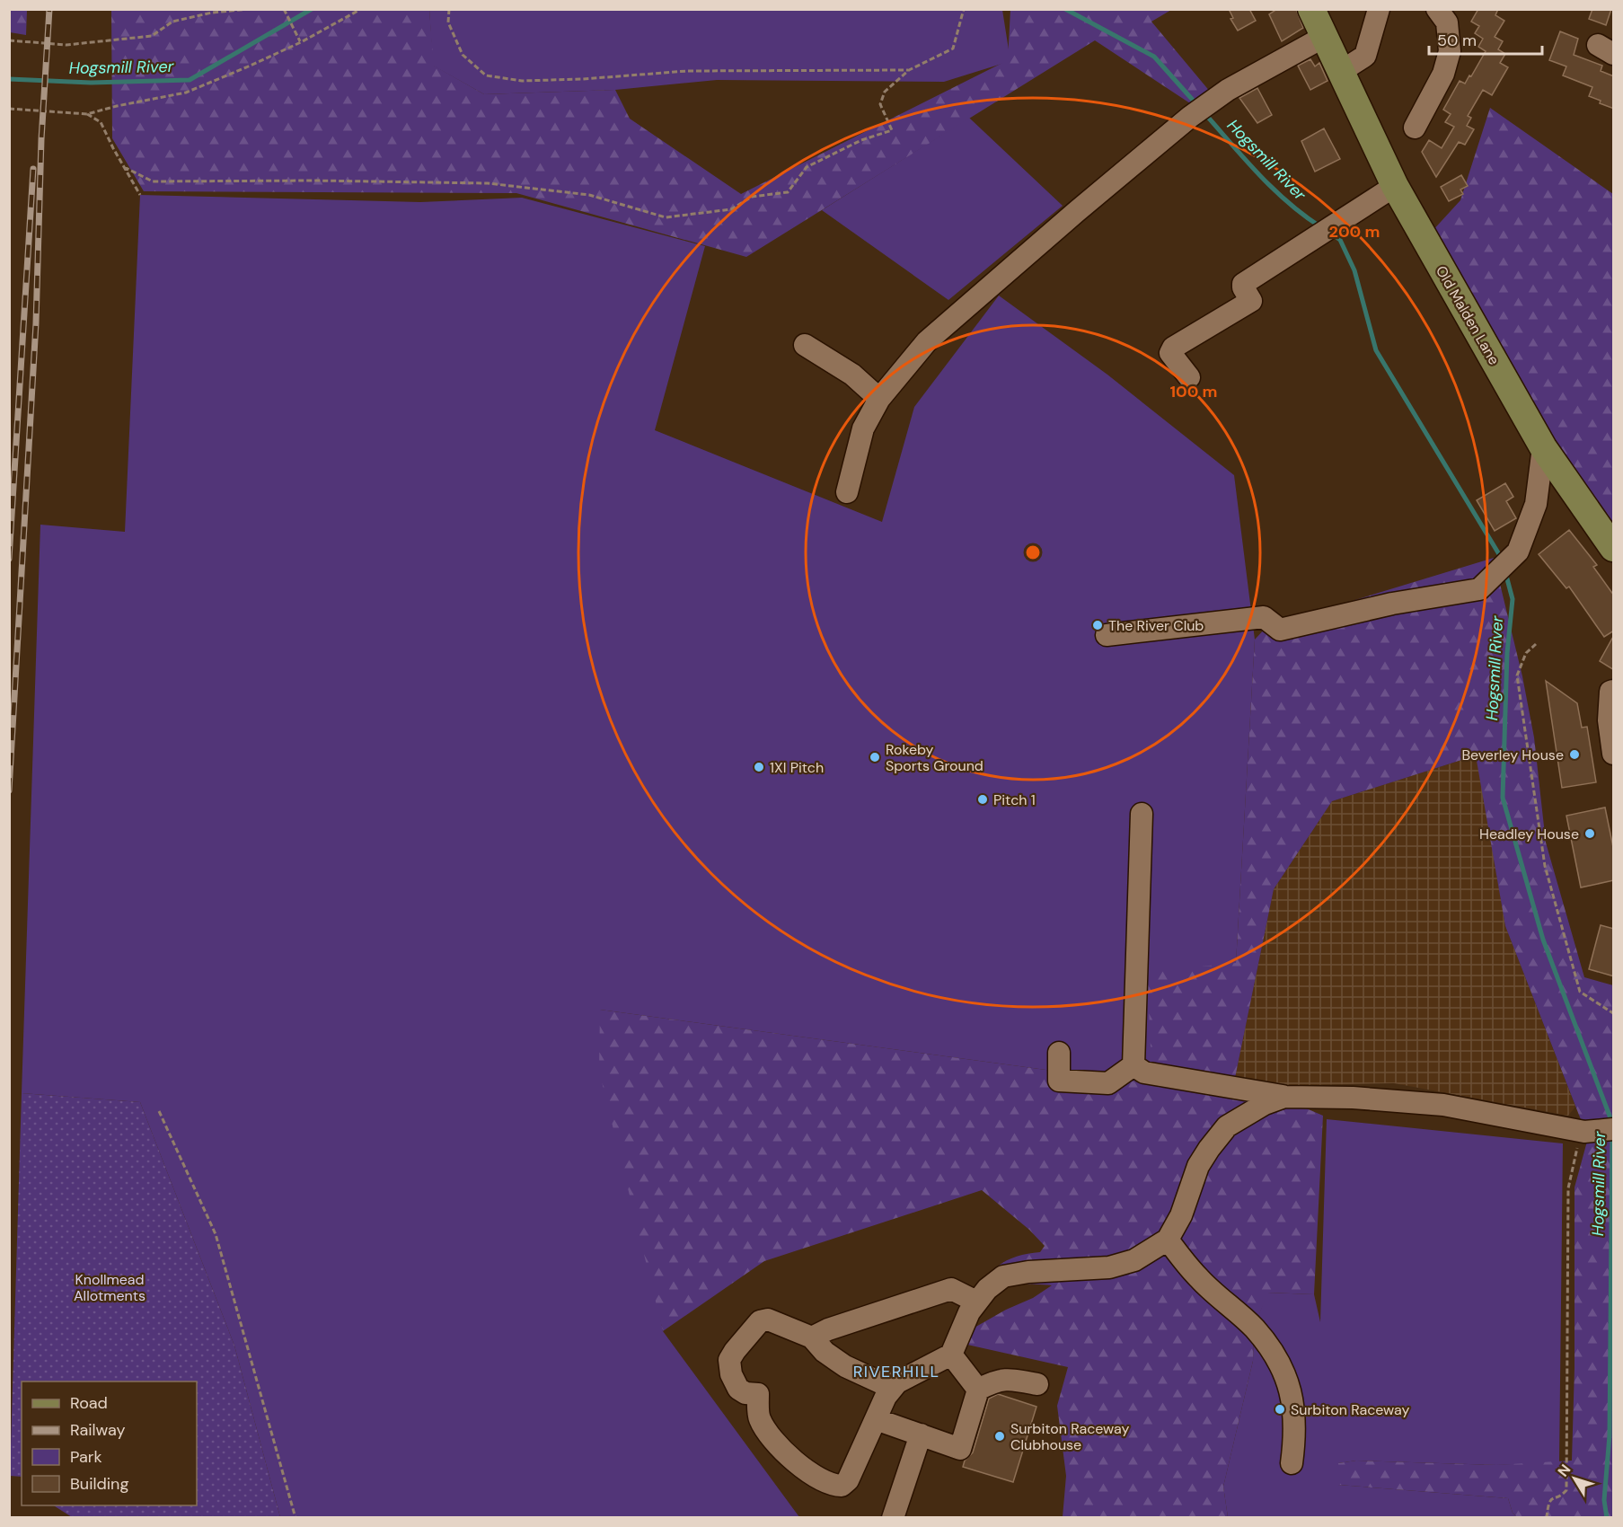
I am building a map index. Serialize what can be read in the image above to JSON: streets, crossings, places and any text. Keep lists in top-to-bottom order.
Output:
{
  "streets": {
    "main road": ["Old Malden Lane"]
  },
  "districts": ["RIVERHILL"],
  "water": ["Hogsmill River"],
  "parks": ["Knollmead Allotments"],
  "places": [
    "The River Club",
    "Beverley House",
    "Rokeby Sports Ground",
    "1XI Pitch",
    "Pitch 1",
    "Headley House",
    "Surbiton Raceway",
    "Surbiton Raceway Clubhouse"
  ],
  "legend": [
    "Road",
    "Railway",
    "Park",
    "Building"
  ],
  "scale_bar": "50 m",
  "north": "top left",
  "rings": ["200 m", "100 m"]
}
